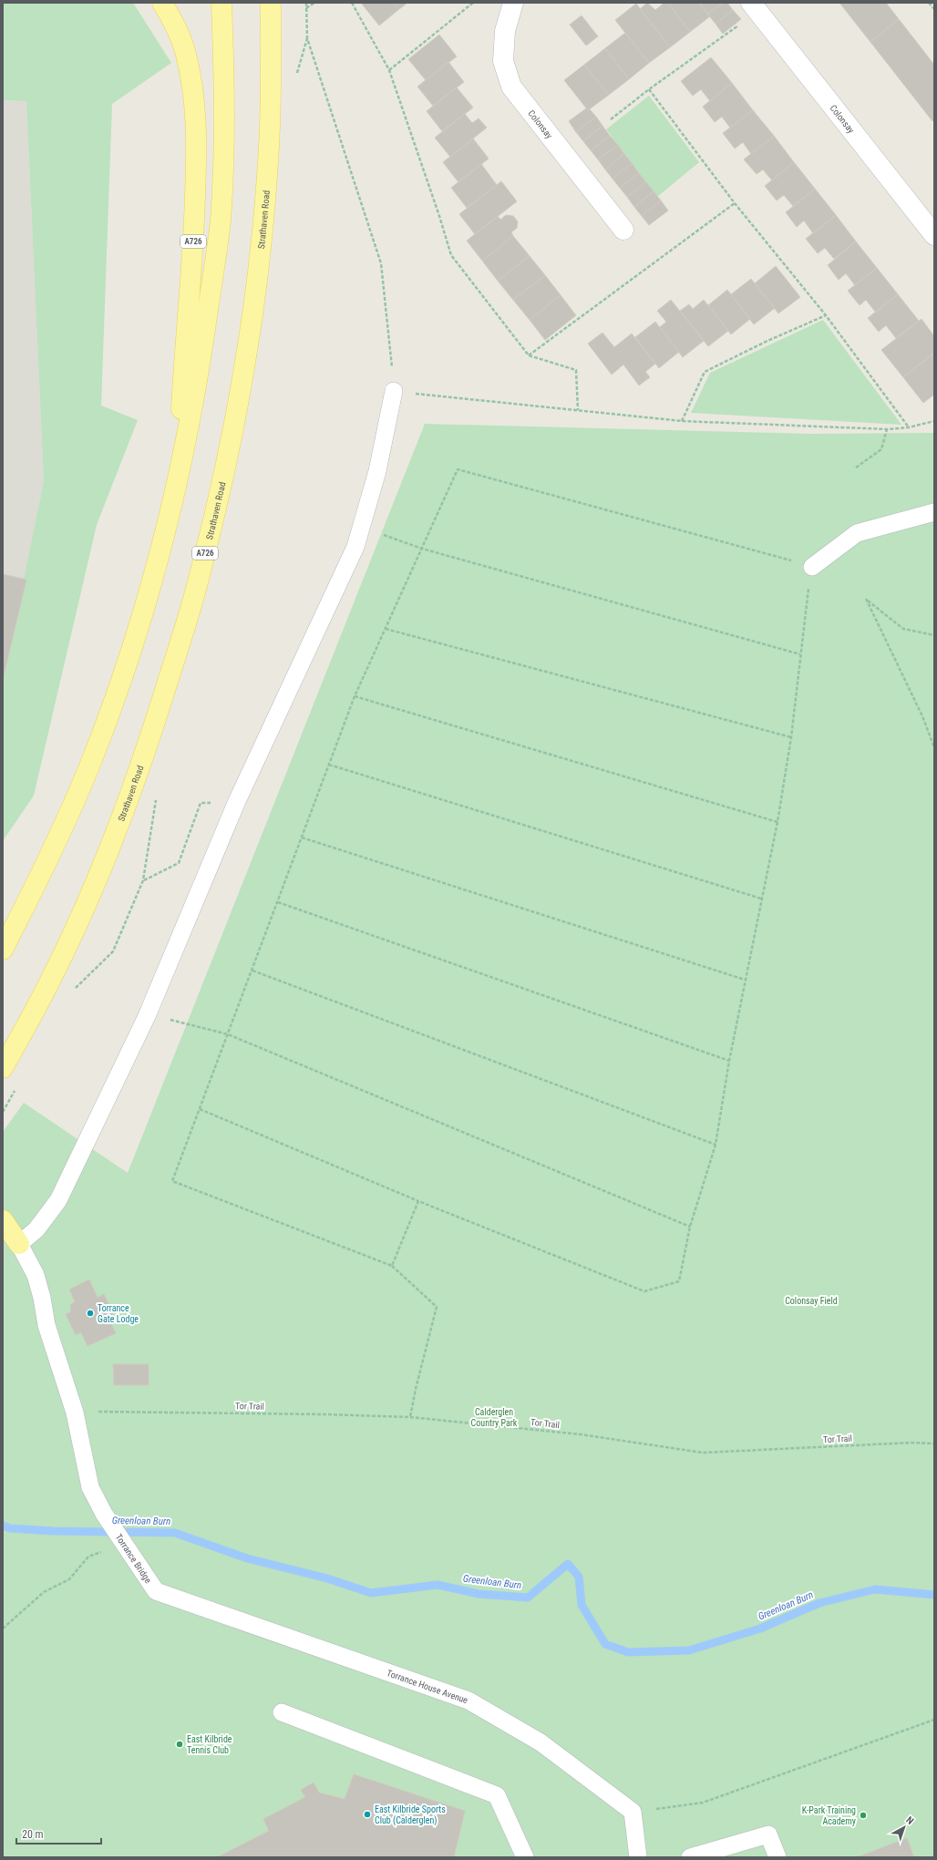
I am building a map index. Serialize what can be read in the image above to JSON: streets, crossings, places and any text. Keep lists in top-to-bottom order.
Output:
{
  "streets": {
    "main road": ["Strathaven Road", "A726"],
    "street": ["Colonsay"],
    "lane": ["Torrance Bridge", "Torrance House Avenue"],
    "path": ["Tor Trail"]
  },
  "crossings": [
    ["Torrance Bridge", "Torrance House Avenue"]
  ],
  "water": ["Greenloan Burn"],
  "parks": ["Colonsay Field", "Calderglen Country Park"],
  "places": [
    "Torrance Gate Lodge",
    "East Kilbride Tennis Club",
    "East Kilbride Sports Club (Calderglen)",
    "K-Park Training Academy"
  ],
  "scale_bar": "20 m",
  "north": "top right"
}
